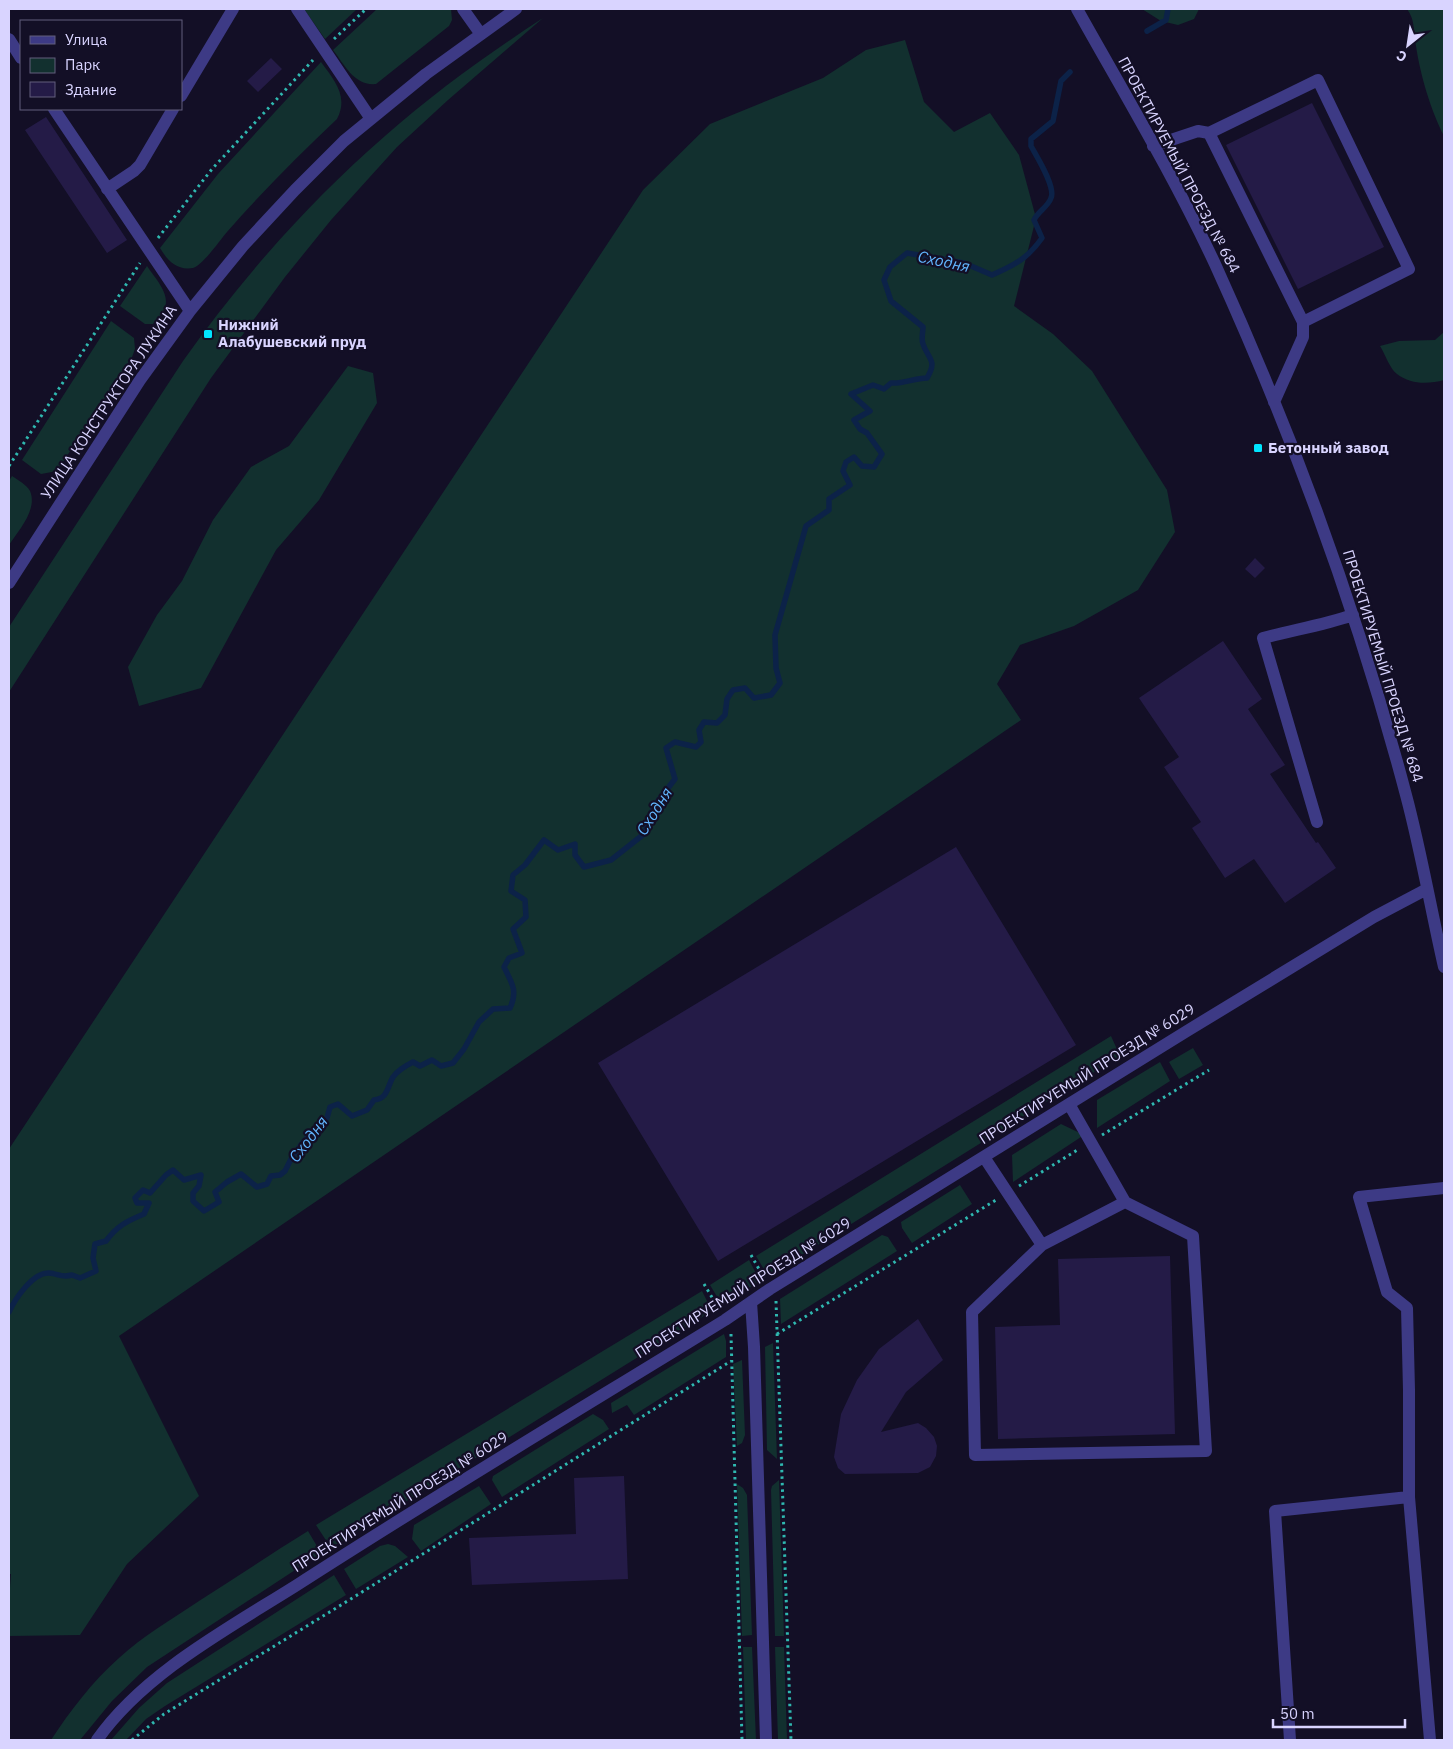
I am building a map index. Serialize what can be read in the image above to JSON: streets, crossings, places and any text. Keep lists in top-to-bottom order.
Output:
{
  "streets": {
    "street": ["ПРОЕКТИРУЕМЫЙ ПРОЕЗД № 684", "УЛИЦА КОНСТРУКТОРА ЛУКИНА", "ПРОЕКТИРУЕМЫЙ ПРОЕЗД № 6029"]
  },
  "crossings": [
    ["ПРОЕКТИРУЕМЫЙ ПРОЕЗД № 684", "ПРОЕКТИРУЕМЫЙ ПРОЕЗД № 6029"]
  ],
  "water": ["Сходня"],
  "places": {
    "transit": ["Нижний Алабушевский пруд", "Бетонный завод"]
  },
  "legend": ["Улица", "Парк", "Здание"],
  "scale_bar": "50 m",
  "north": "bottom left"
}
